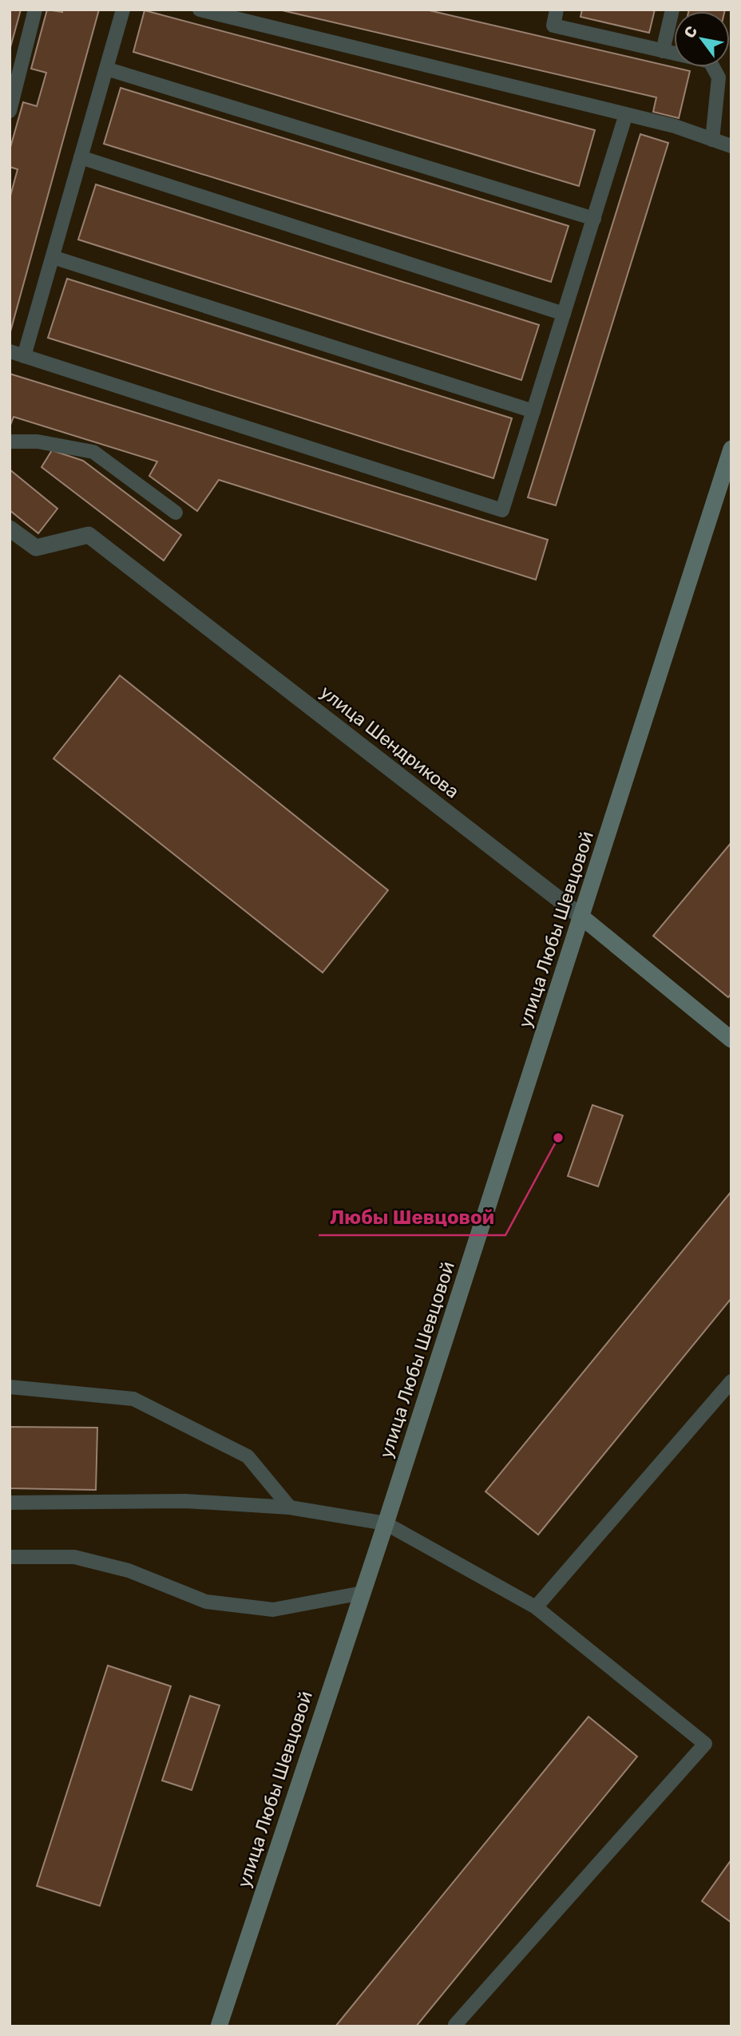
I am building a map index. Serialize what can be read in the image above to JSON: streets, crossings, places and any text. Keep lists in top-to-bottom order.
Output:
{
  "streets": {
    "street": ["улица Шендрикова", "улица Любы Шевцовой"]
  },
  "crossings": [
    ["улица Шендрикова", "улица Любы Шевцовой"]
  ],
  "places": ["Любы Шевцовой"],
  "north": "top left"
}
